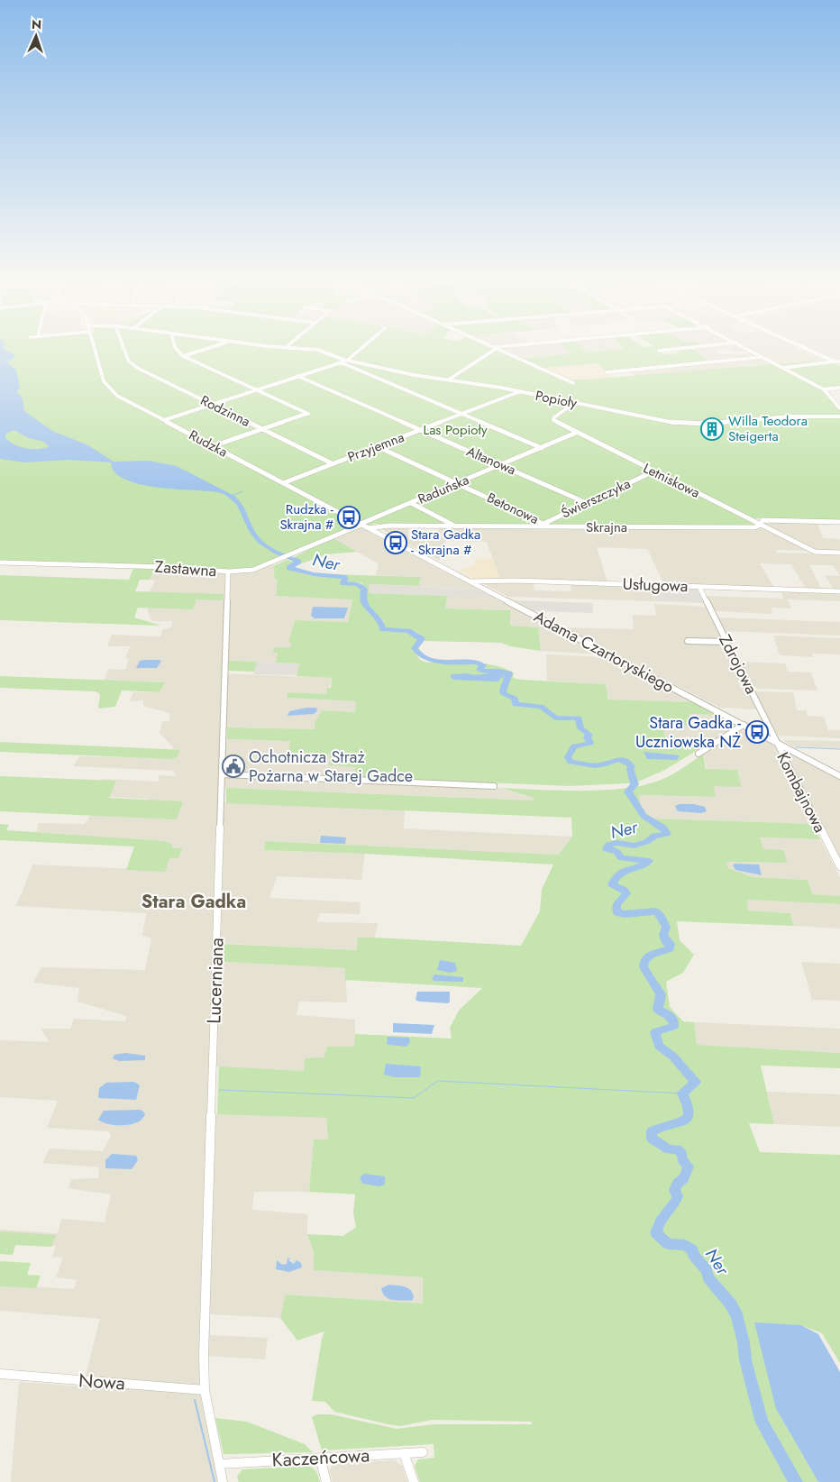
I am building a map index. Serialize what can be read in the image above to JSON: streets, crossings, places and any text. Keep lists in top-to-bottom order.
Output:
{
  "streets": {
    "street": [
      "Popioły",
      "Rodzinna",
      "Rudzka",
      "Przyjemna",
      "Altanowa",
      "Letniskowa",
      "Raduńska",
      "Świerszczyka",
      "Betonowa",
      "Skrajna",
      "Zastawna",
      "Usługowa",
      "Adama Czartoryskiego",
      "Zdrojowa",
      "Kombajnowa",
      "Lucerniana",
      "Nowa",
      "Kaczeńcowa"
    ]
  },
  "crossings": [
    ["Popioły", "Przyjemna"],
    ["Popioły", "Letniskowa"],
    ["Rodzinna", "Przyjemna"],
    ["Rudzka", "Przyjemna"],
    ["Rudzka", "Raduńska"],
    ["Rudzka", "Skrajna"],
    ["Rudzka", "Zastawna"],
    ["Rudzka", "Adama Czartoryskiego"],
    ["Przyjemna", "Altanowa"],
    ["Przyjemna", "Betonowa"],
    ["Altanowa", "Raduńska"],
    ["Altanowa", "Świerszczyka"],
    ["Letniskowa", "Raduńska"],
    ["Letniskowa", "Świerszczyka"],
    ["Letniskowa", "Skrajna"],
    ["Raduńska", "Betonowa"],
    ["Raduńska", "Zastawna"],
    ["Świerszczyka", "Betonowa"],
    ["Świerszczyka", "Skrajna"],
    ["Betonowa", "Skrajna"],
    ["Skrajna", "Adama Czartoryskiego"],
    ["Zastawna", "Lucerniana"],
    ["Usługowa", "Adama Czartoryskiego"],
    ["Usługowa", "Zdrojowa"],
    ["Adama Czartoryskiego", "Zdrojowa"],
    ["Adama Czartoryskiego", "Kombajnowa"],
    ["Zdrojowa", "Kombajnowa"],
    ["Lucerniana", "Nowa"],
    ["Lucerniana", "Kaczeńcowa"]
  ],
  "districts": ["Stara Gadka"],
  "water": ["Ner"],
  "parks": ["Las Popioły"],
  "places": {
    "building": ["Willa Teodora Steigerta"],
    "bus stop": ["Rudzka - Skrajna #", "Stara Gadka - Skrajna #", "Stara Gadka - Uczniowska NŻ"],
    "public building": ["Ochotnicza Straż Pożarna w Starej Gadce"]
  },
  "north": "top"
}
